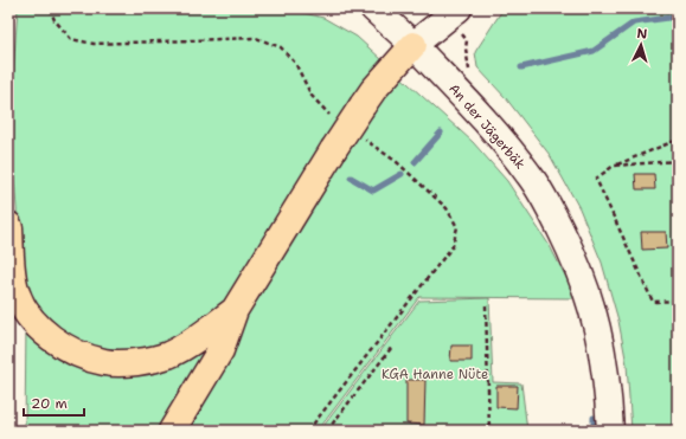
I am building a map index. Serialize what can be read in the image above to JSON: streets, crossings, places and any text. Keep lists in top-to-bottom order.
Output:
{
  "streets": {
    "street": ["An der Jägerbäk"]
  },
  "parks": ["KGA Hanne Nüte"],
  "scale_bar": "20 m",
  "north": "top"
}
